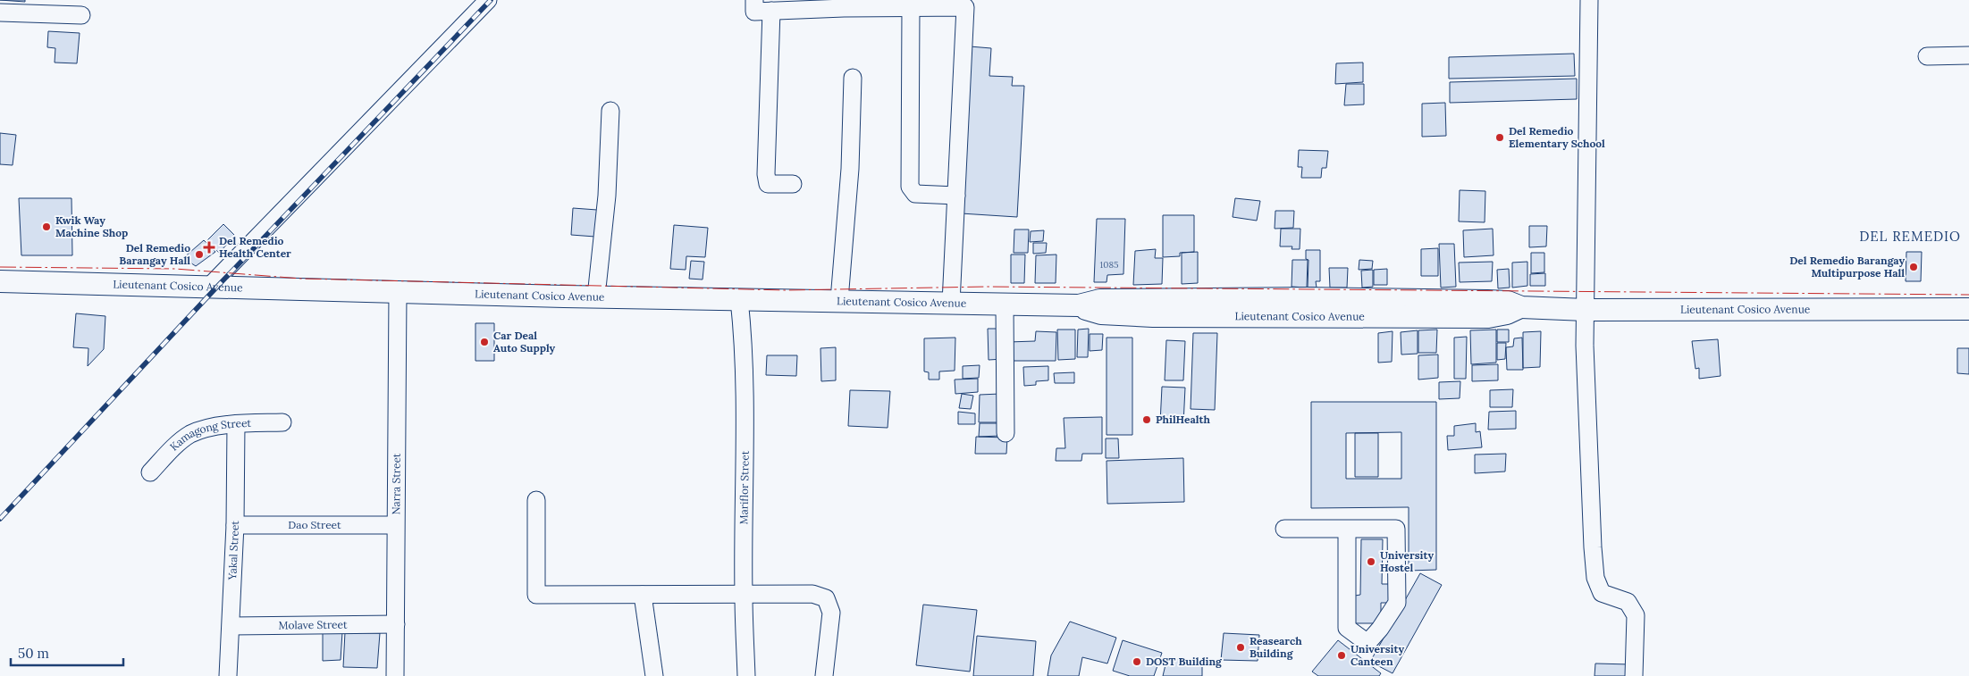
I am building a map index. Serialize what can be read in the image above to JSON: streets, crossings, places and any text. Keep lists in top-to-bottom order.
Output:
{
  "streets": {
    "main road": ["Lieutenant Cosico Avenue"],
    "street": [
      "Kamagong Street",
      "Narra Street",
      "Mariflor Street",
      "Dao Street",
      "Yakal Street",
      "Molave Street"
    ]
  },
  "crossings": [
    ["Lieutenant Cosico Avenue", "Narra Street"],
    ["Lieutenant Cosico Avenue", "Mariflor Street"],
    ["Kamagong Street", "Yakal Street"],
    ["Narra Street", "Dao Street"],
    ["Narra Street", "Molave Street"],
    ["Dao Street", "Yakal Street"],
    ["Yakal Street", "Molave Street"]
  ],
  "districts": ["DEL REMEDIO"],
  "places": {
    "other": [
      "Del Remedio Elementary School",
      "Kwik Way Machine Shop",
      "Del Remedio Barangay Hall",
      "Del Remedio Barangay Multipurpose Hall",
      "Car Deal Auto Supply",
      "PhilHealth",
      "University Hostel",
      "Reasearch Building",
      "University Canteen",
      "DOST Building"
    ],
    "health": ["Del Remedio Health Center"]
  },
  "house_numbers": ["1085"],
  "scale_bar": "50 m"
}
